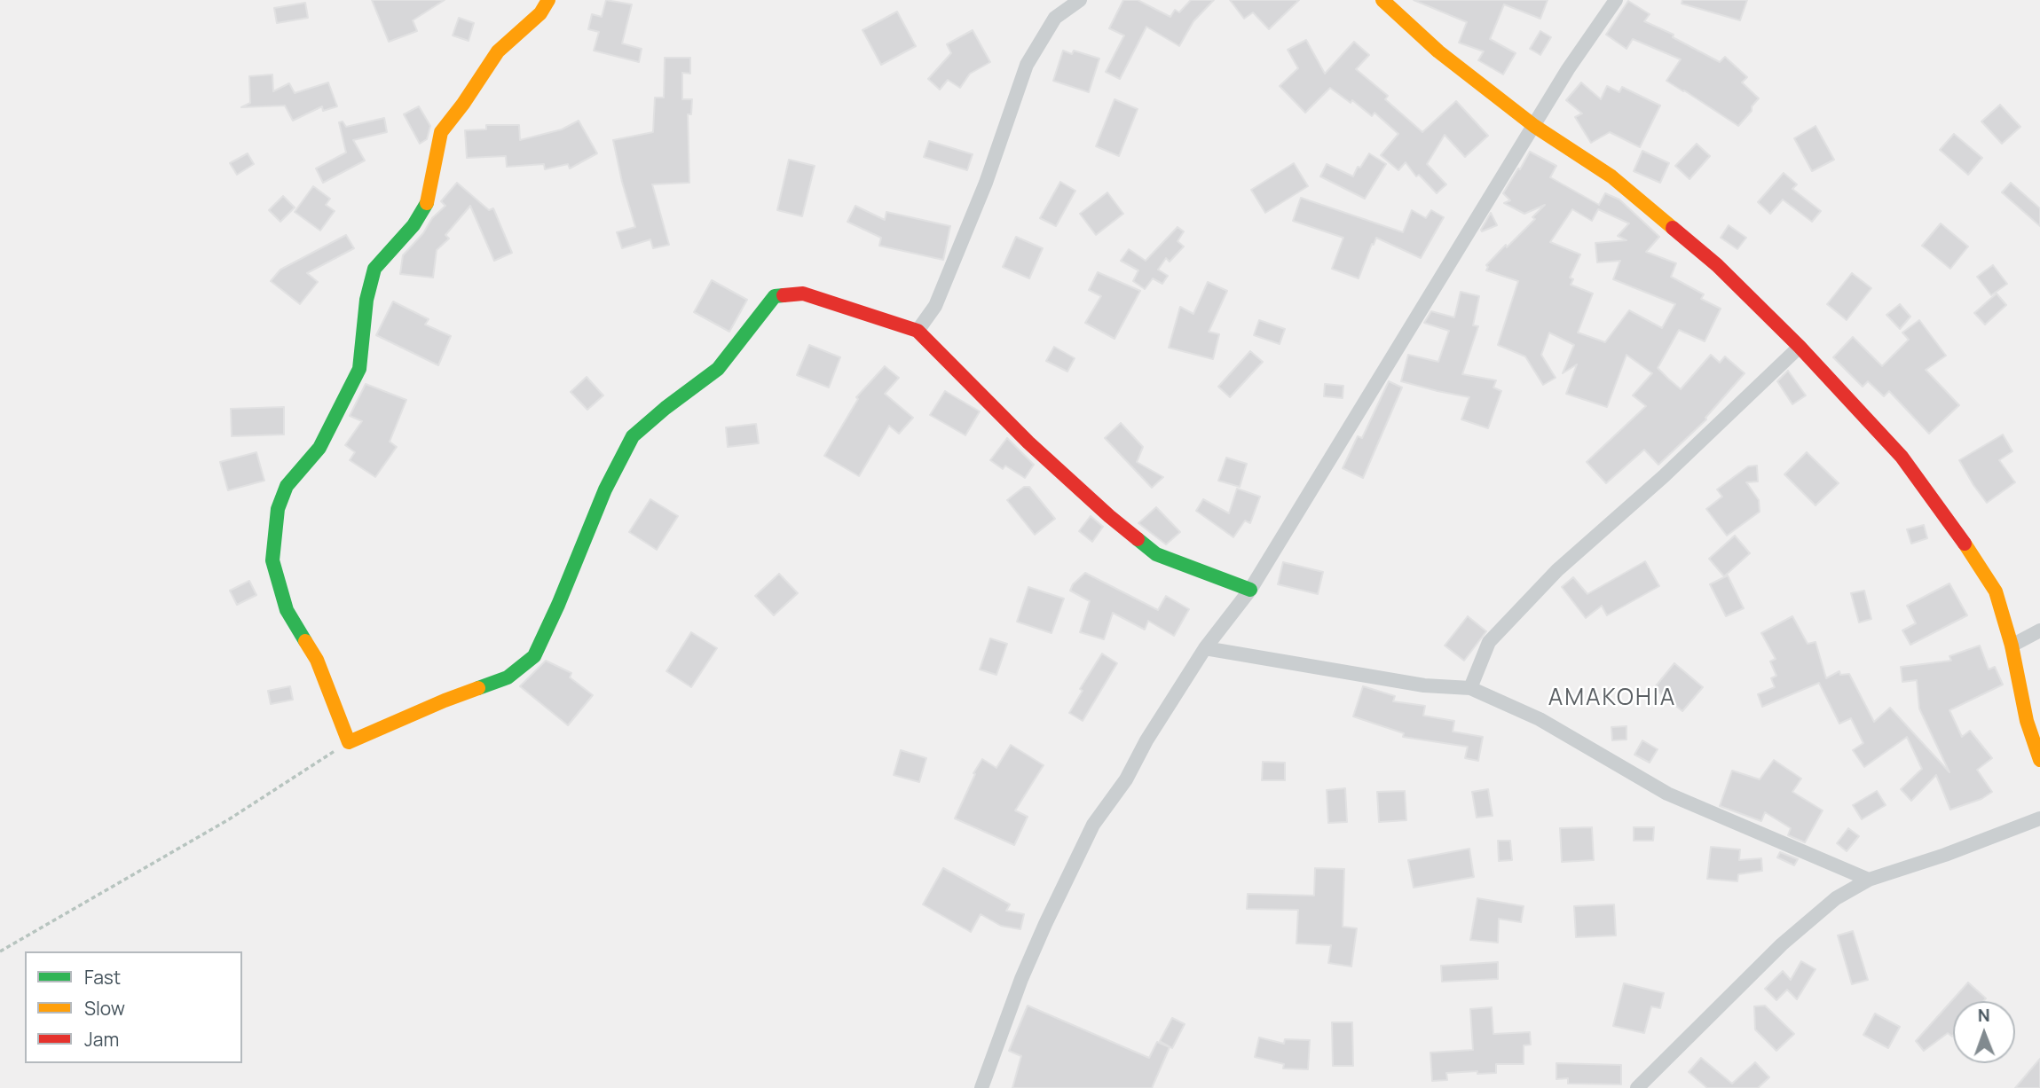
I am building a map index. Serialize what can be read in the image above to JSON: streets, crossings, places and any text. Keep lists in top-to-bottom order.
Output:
{
  "districts": ["AMAKOHIA"],
  "legend": ["Fast", "Slow", "Jam"],
  "north": "top"
}
